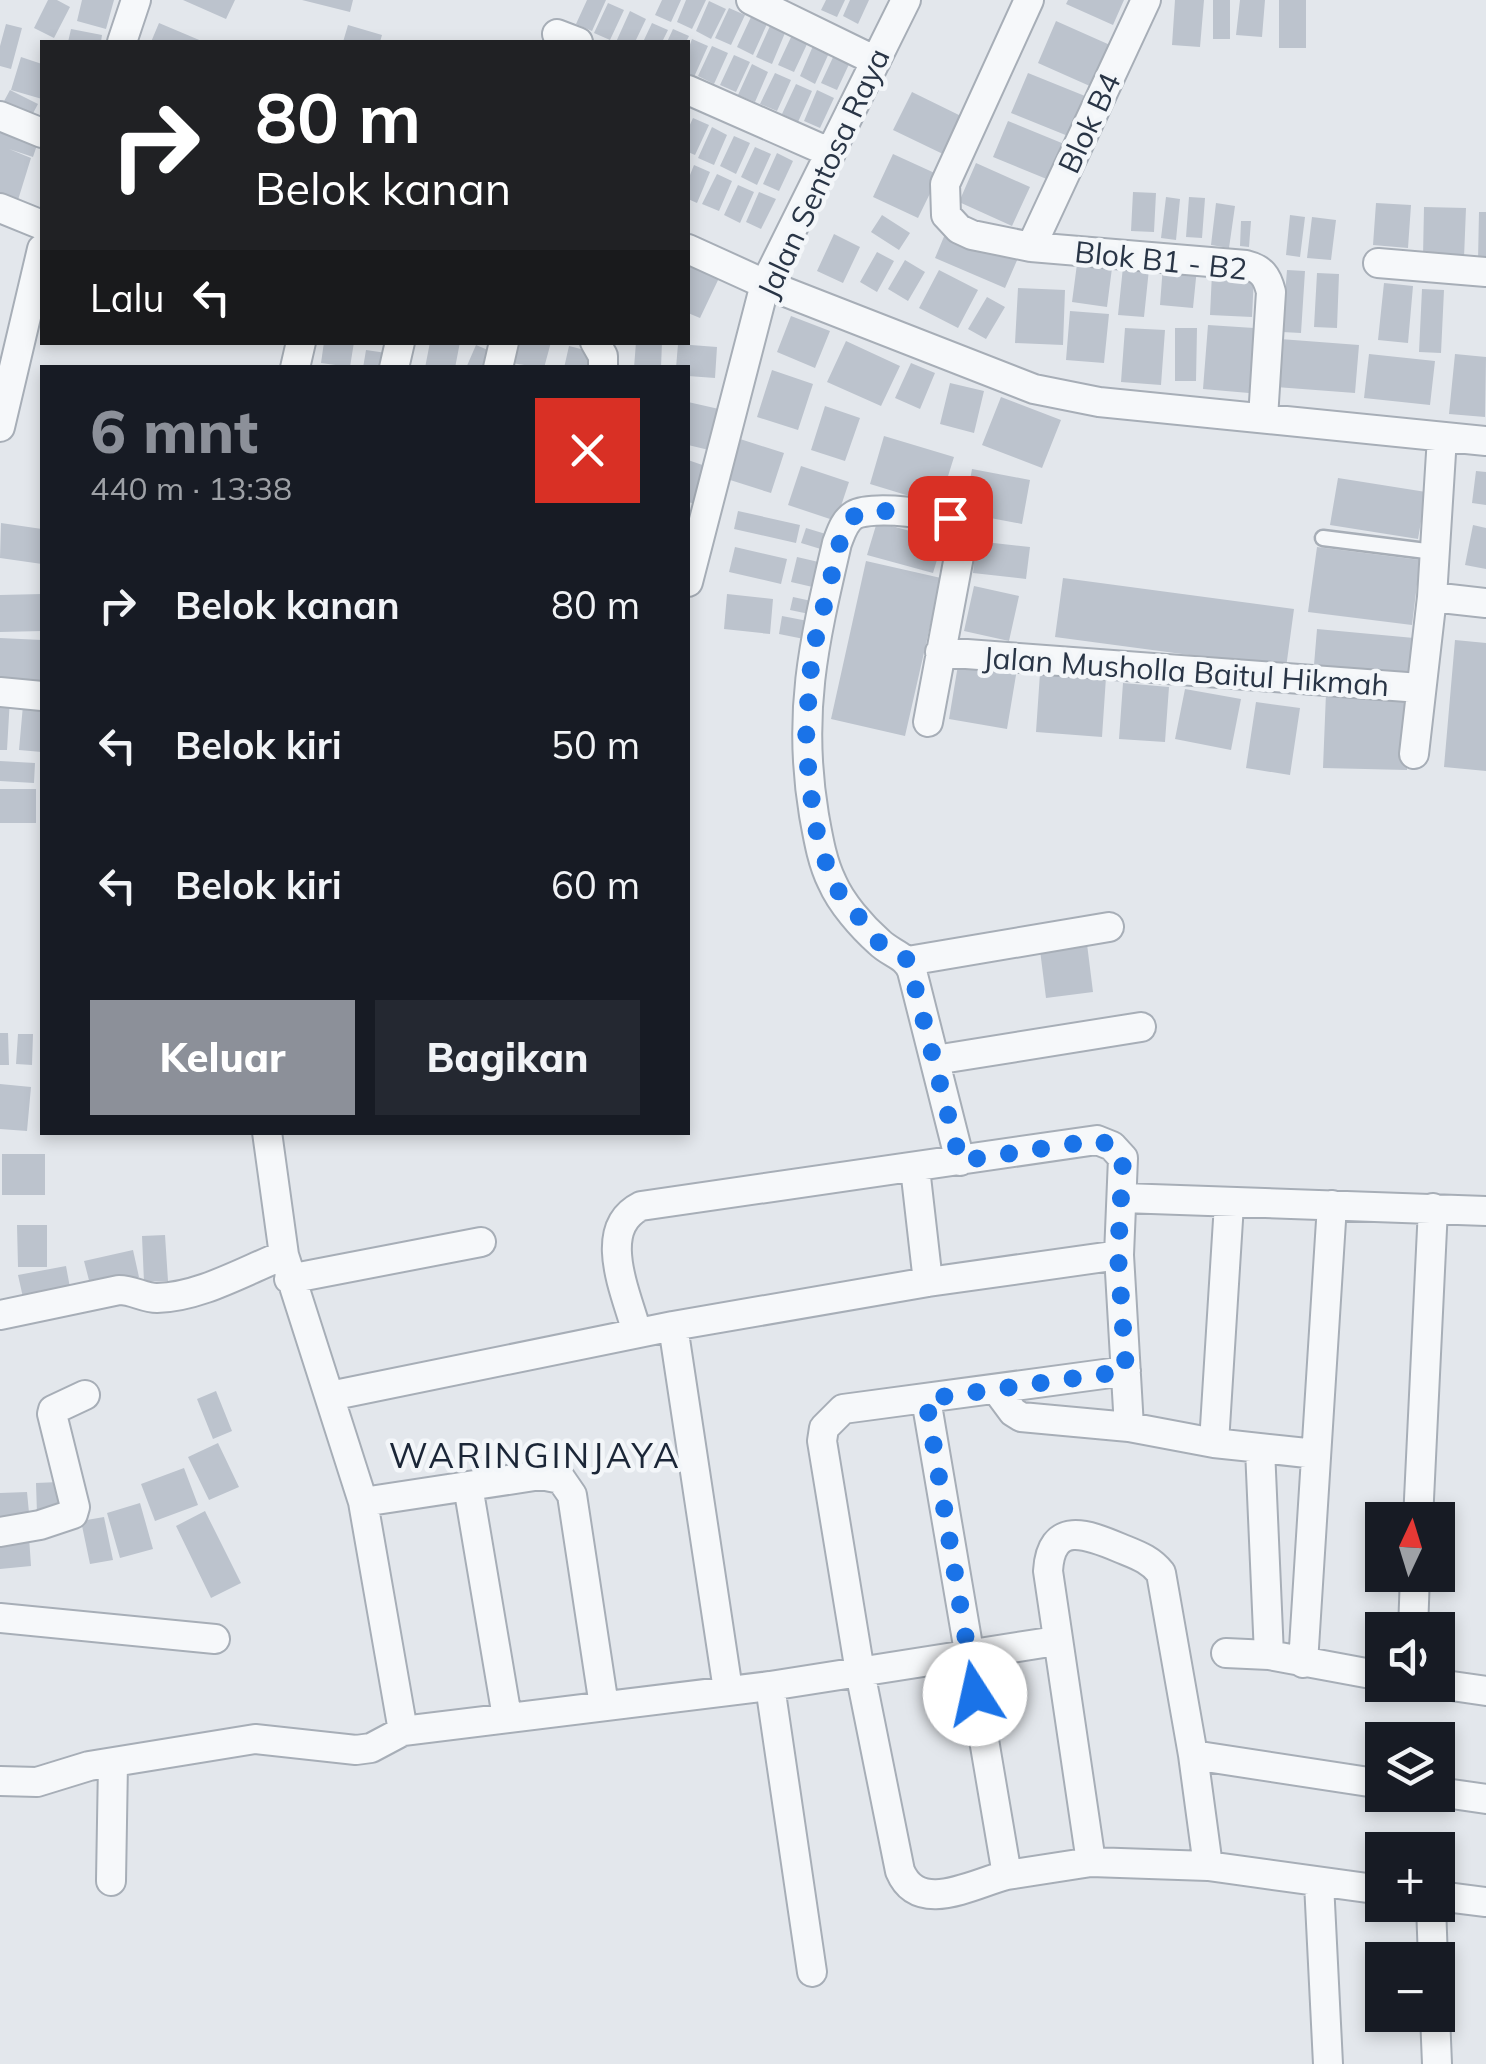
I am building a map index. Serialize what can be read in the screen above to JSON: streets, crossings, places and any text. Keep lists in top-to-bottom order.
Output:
{
  "streets": {
    "street": [
      "Blok B4",
      "Jalan Sentosa Raya",
      "Blok B1 - B2",
      "Jalan Musholla Baitul Hikmah"
    ]
  },
  "crossings": [
    ["Blok B4", "Blok B1 - B2"]
  ],
  "districts": ["WARINGINJAYA"],
  "north": "top",
  "page": {
    "turn": ["80 m", "Belok kanan"],
    "then": "Lalu",
    "heading": ["6 mnt", "440 m · 13:38"],
    "list": [
      {
        "name": "Belok kanan",
        "value": "80 m"
      },
      {
        "name": "Belok kiri",
        "value": "50 m"
      },
      {
        "name": "Belok kiri",
        "value": "60 m"
      }
    ],
    "buttons": ["Keluar", "Bagikan"],
    "map_buttons": ["+", "−"]
  }
}
